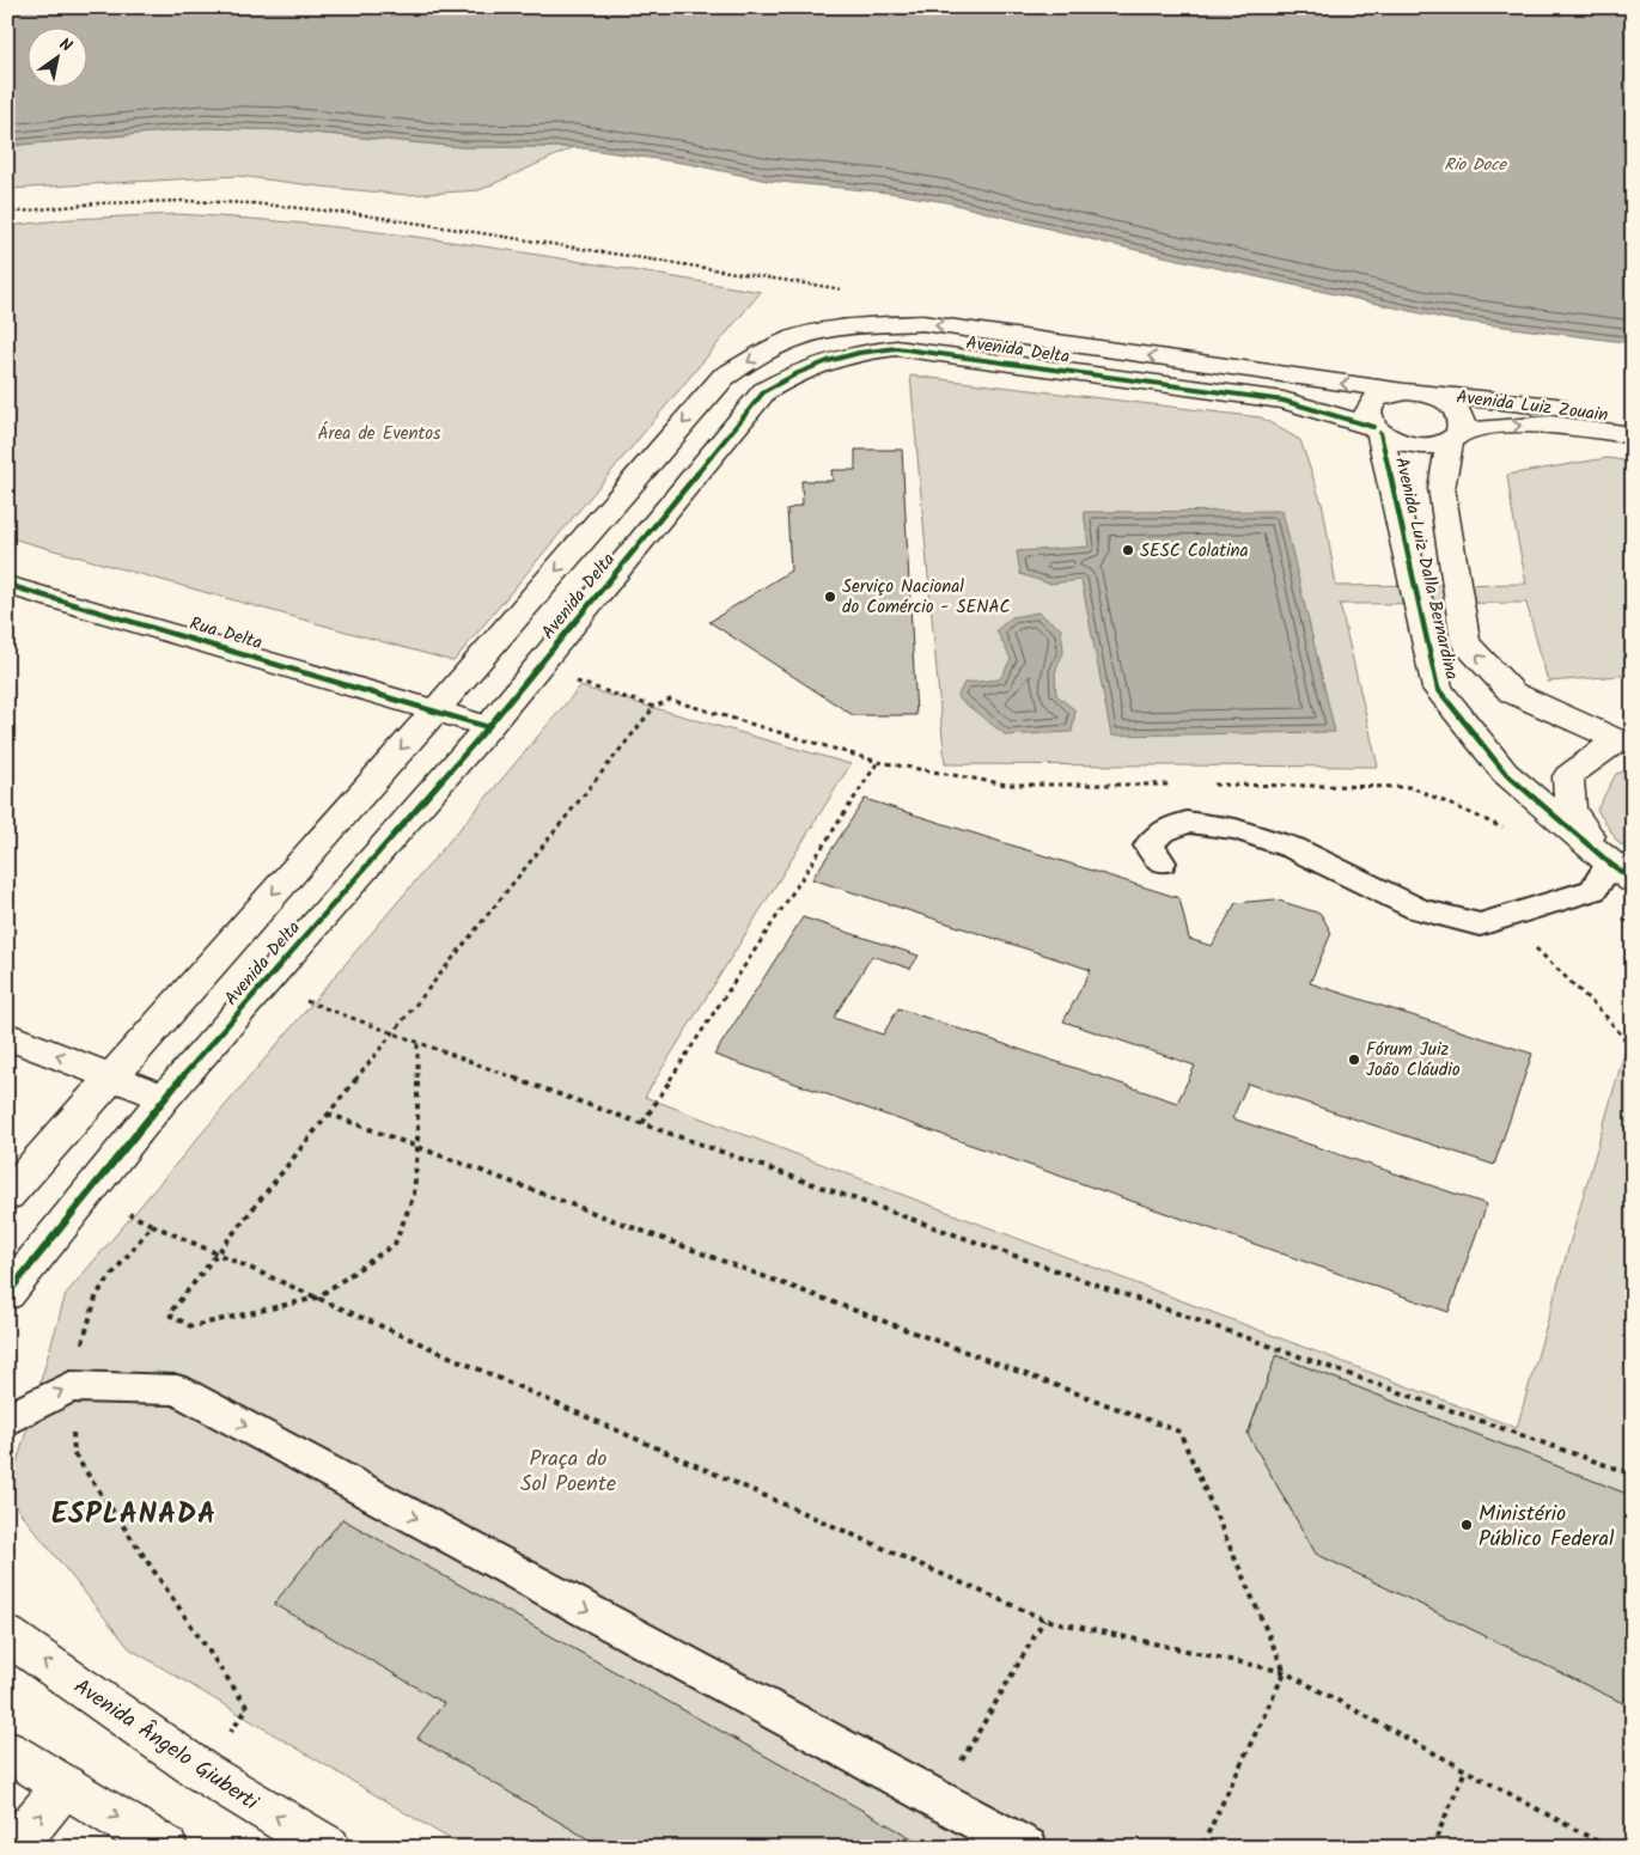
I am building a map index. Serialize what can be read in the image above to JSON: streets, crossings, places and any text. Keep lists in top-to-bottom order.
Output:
{
  "streets": {
    "street": [
      "Avenida Delta",
      "Avenida Luiz Zouain",
      "Avenida Luiz Dalla Bernardina",
      "Rua Delta",
      "Avenida Ângelo Giuberti"
    ]
  },
  "crossings": [
    ["Avenida Delta", "Avenida Luiz Zouain"],
    ["Avenida Delta", "Avenida Luiz Dalla Bernardina"],
    ["Avenida Delta", "Rua Delta"],
    ["Avenida Luiz Zouain", "Avenida Luiz Dalla Bernardina"]
  ],
  "districts": ["ESPLANADA"],
  "water": ["Rio Doce"],
  "parks": ["Área de Eventos", "Praça do Sol Poente"],
  "places": [
    "SESC Colatina",
    "Serviço Nacional do Comércio - SENAC",
    "Fórum Juiz João Cláudio",
    "Ministério Público Federal"
  ],
  "north": "top right"
}
